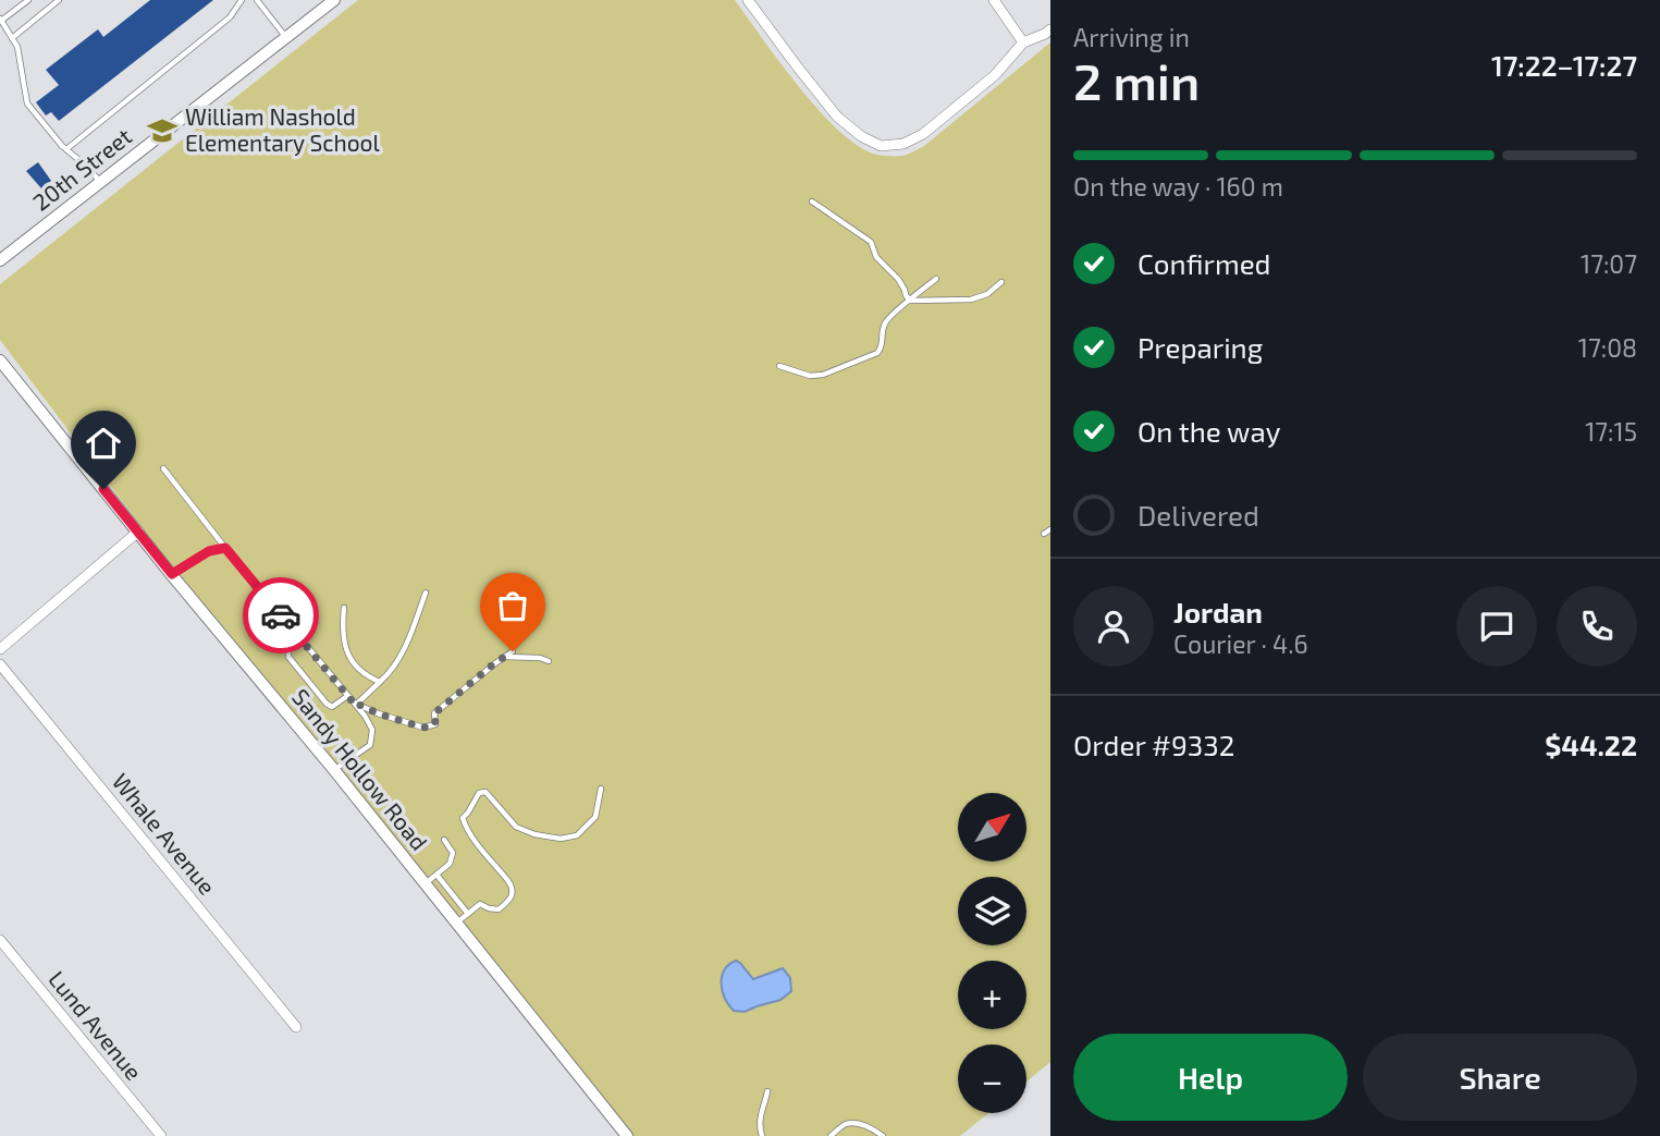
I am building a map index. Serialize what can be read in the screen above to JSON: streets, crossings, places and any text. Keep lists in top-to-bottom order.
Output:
{
  "streets": {
    "street": [
      "20th Street",
      "Sandy Hollow Road",
      "Whale Avenue",
      "Lund Avenue"
    ]
  },
  "places": {
    "school or university": ["William Nashold Elementary School"]
  },
  "north": "top right",
  "page": {
    "heading": ["2 min", "Arriving in", "17:22–17:27"],
    "panel": [
      "Jordan",
      "Courier · 4.6",
      "Order #9332",
      "$44.22"
    ],
    "bar": "On the way · 160 m",
    "list": [
      ["Confirmed", "17:07"],
      ["Preparing", "17:08"],
      ["On the way", "17:15"],
      "Delivered"
    ],
    "map_buttons": ["+", "−"],
    "buttons": ["Help", "Share"]
  }
}
